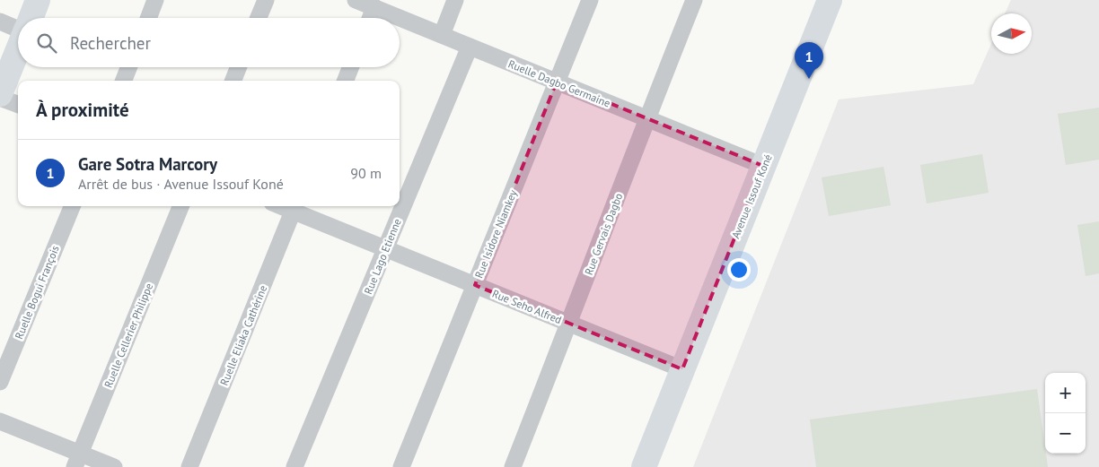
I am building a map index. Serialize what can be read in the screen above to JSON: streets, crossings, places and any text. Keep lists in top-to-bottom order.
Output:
{
  "streets": {
    "street": [
      "Ruelle Dagbo Germaine",
      "Avenue Issouf Koné",
      "Rue Isidore Niamkey",
      "Rue Gervais Dagbo",
      "Rue Lago Etienne",
      "Ruelle Bogui François",
      "Rue Seho Alfred",
      "Ruelle Cellerier Philippe",
      "Ruelle Eliaka Cathérine"
    ]
  },
  "crossings": [
    ["Ruelle Dagbo Germaine", "Avenue Issouf Koné"],
    ["Ruelle Dagbo Germaine", "Rue Isidore Niamkey"],
    ["Ruelle Dagbo Germaine", "Rue Gervais Dagbo"],
    ["Ruelle Dagbo Germaine", "Rue Lago Etienne"],
    ["Avenue Issouf Koné", "Rue Seho Alfred"],
    ["Rue Isidore Niamkey", "Rue Seho Alfred"],
    ["Rue Gervais Dagbo", "Rue Seho Alfred"],
    ["Rue Lago Etienne", "Rue Seho Alfred"],
    ["Rue Seho Alfred", "Ruelle Eliaka Cathérine"]
  ],
  "north": "right",
  "page": {
    "search": "Rechercher",
    "pins": "1",
    "heading": "À proximité",
    "list": [
      {
        "mark": "1",
        "name": "Gare Sotra Marcory",
        "note": "Arrêt de bus · Avenue Issouf Koné",
        "value": "90 m"
      }
    ],
    "map_buttons": ["+", "−"]
  }
}
